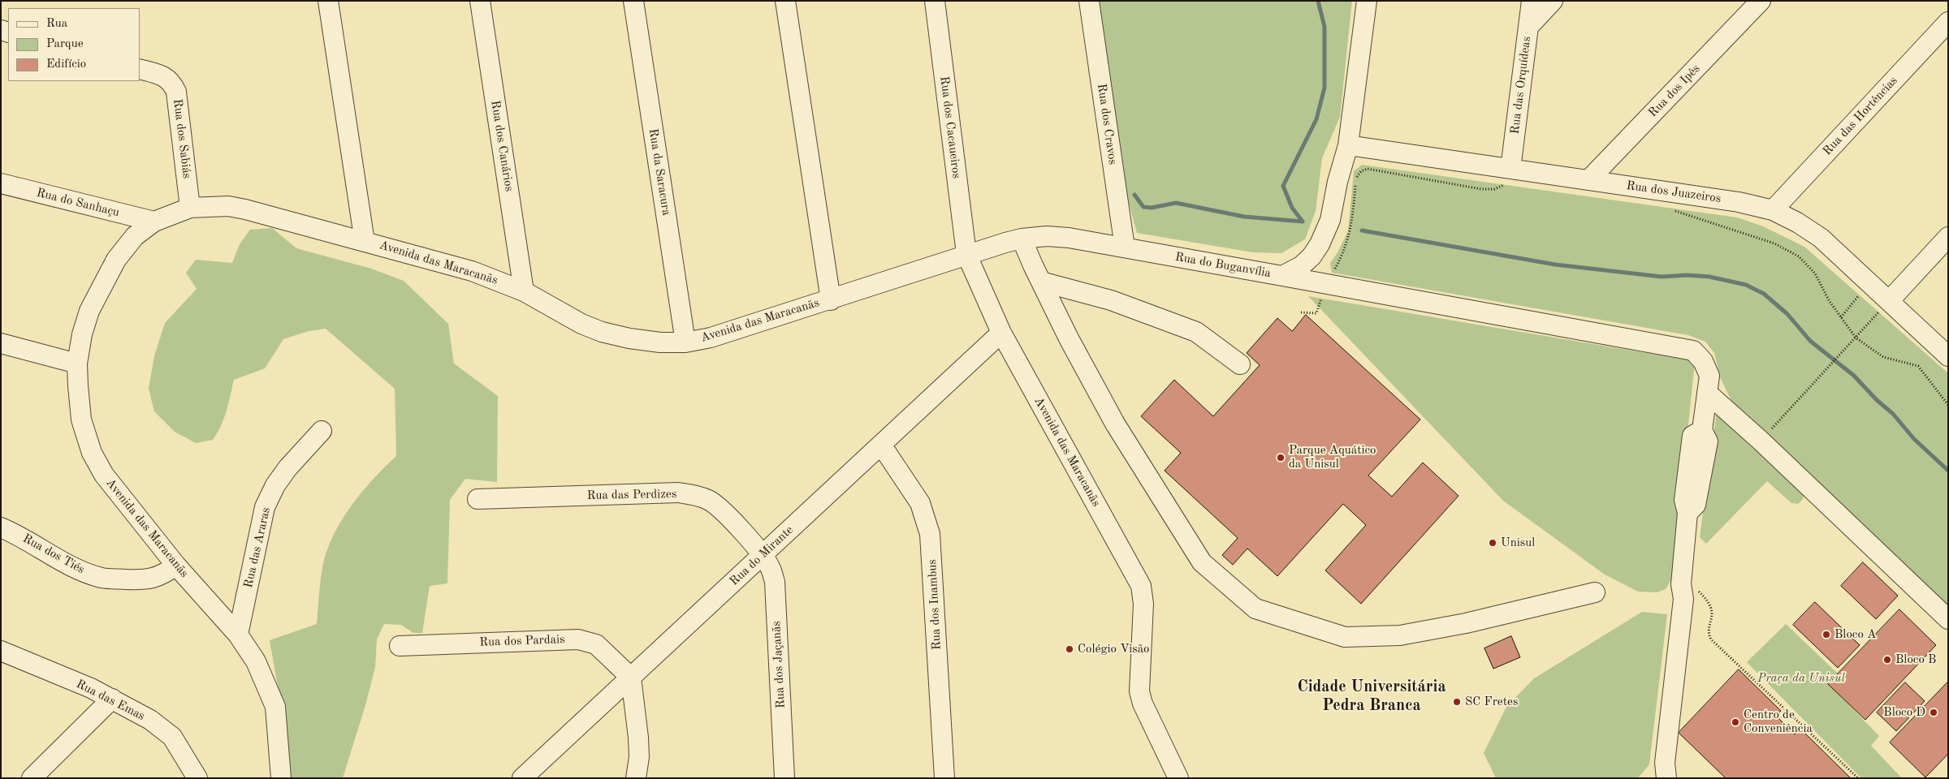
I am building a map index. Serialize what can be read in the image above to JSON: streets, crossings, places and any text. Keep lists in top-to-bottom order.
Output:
{
  "streets": {
    "street": [
      "Rua das Orquídeas",
      "Rua dos Ipês",
      "Rua das Hortências",
      "Rua dos Cravos",
      "Rua dos Cacaueiros",
      "Rua dos Sabiás",
      "Rua dos Canários",
      "Rua da Saracura",
      "Rua dos Juazeiros",
      "Rua do Sanhaçu",
      "Avenida das Maracanãs",
      "Rua do Buganvília",
      "Rua das Perdizes",
      "Rua das Araras",
      "Rua dos Tiés",
      "Rua do Mirante",
      "Rua dos Inambus",
      "Rua dos Pardais",
      "Rua dos Jaçanãs",
      "Rua das Emas"
    ]
  },
  "crossings": [
    ["Rua das Orquídeas", "Rua dos Juazeiros"],
    ["Rua dos Ipês", "Rua dos Juazeiros"],
    ["Rua das Hortências", "Rua dos Juazeiros"],
    ["Rua dos Cravos", "Rua do Buganvília"],
    ["Rua dos Cacaueiros", "Avenida das Maracanãs"],
    ["Rua dos Cacaueiros", "Rua do Buganvília"],
    ["Rua dos Sabiás", "Avenida das Maracanãs"],
    ["Rua dos Canários", "Avenida das Maracanãs"],
    ["Rua da Saracura", "Avenida das Maracanãs"],
    ["Rua dos Juazeiros", "Rua do Buganvília"],
    ["Rua do Sanhaçu", "Avenida das Maracanãs"],
    ["Avenida das Maracanãs", "Rua do Buganvília"],
    ["Avenida das Maracanãs", "Rua das Araras"],
    ["Avenida das Maracanãs", "Rua dos Tiés"],
    ["Avenida das Maracanãs", "Rua do Mirante"],
    ["Rua das Perdizes", "Rua do Mirante"],
    ["Rua das Perdizes", "Rua dos Jaçanãs"],
    ["Rua do Mirante", "Rua dos Inambus"],
    ["Rua do Mirante", "Rua dos Pardais"],
    ["Rua do Mirante", "Rua dos Jaçanãs"]
  ],
  "districts": ["Cidade Universitária Pedra Branca"],
  "parks": ["Praça da Unisul"],
  "places": [
    "Parque Aquático da Unisul",
    "Unisul",
    "Bloco A",
    "Colégio Visão",
    "Bloco B",
    "SC Fretes",
    "Bloco D",
    "Centro de Conveniência"
  ],
  "legend": ["Rua", "Parque", "Edifício"]
}
